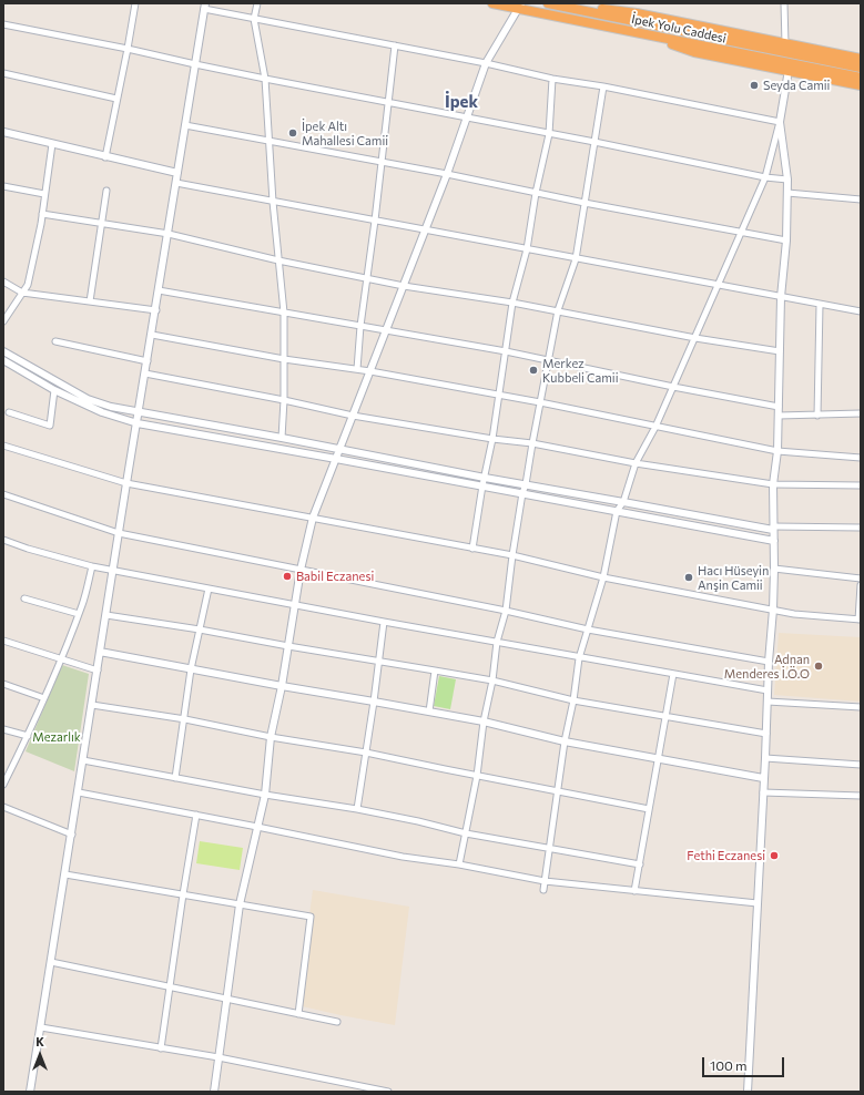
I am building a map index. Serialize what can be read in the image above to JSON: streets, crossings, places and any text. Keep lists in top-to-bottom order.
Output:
{
  "streets": {
    "highway": ["İpek Yolu Caddesi"]
  },
  "districts": ["İpek"],
  "parks": ["Mezarlık"],
  "places": [
    "Seyda Camii",
    "İpek Altı Mahallesi Camii",
    "Merkez Kubbeli Camii",
    "Babil Eczanesi",
    "Hacı Hüseyin Anşin Camii",
    "Adnan Menderes İ.Ö.O",
    "Fethi Eczanesi"
  ],
  "scale_bar": "100 m",
  "north": "top"
}
